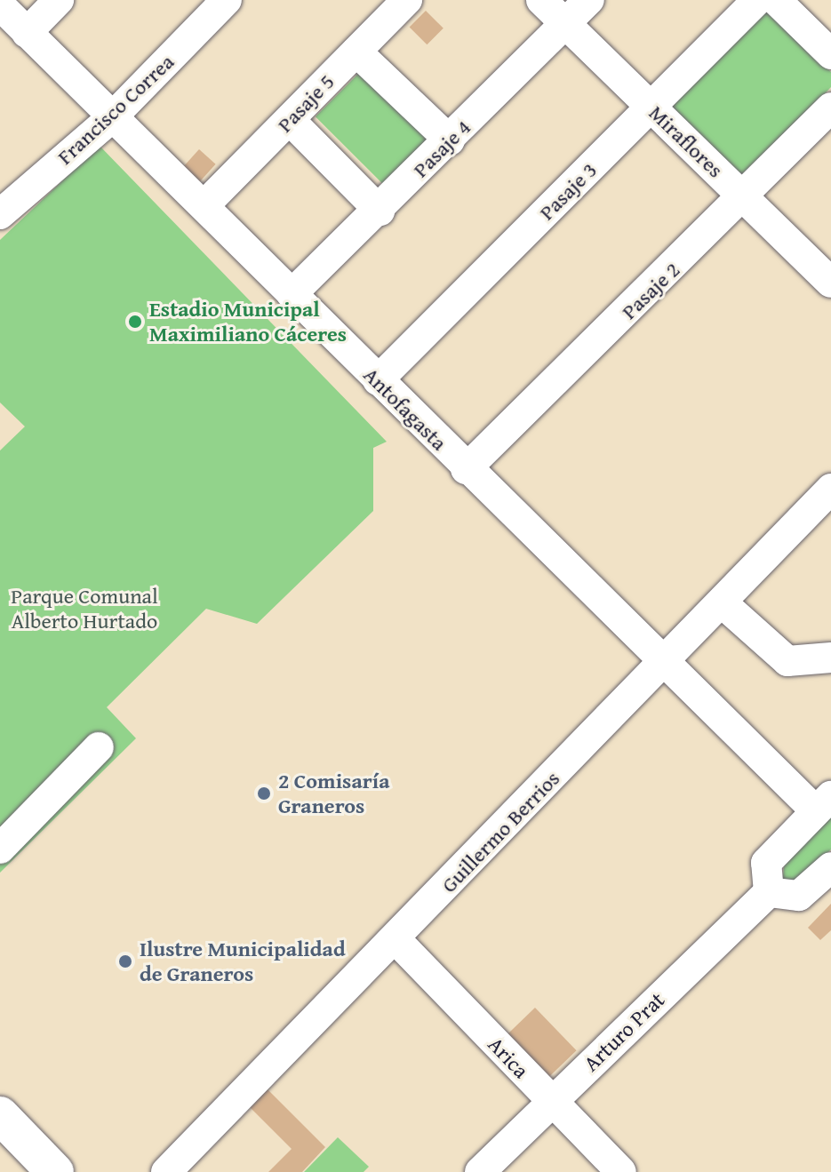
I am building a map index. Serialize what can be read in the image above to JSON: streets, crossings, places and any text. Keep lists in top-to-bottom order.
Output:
{
  "streets": {
    "street": [
      "Pasaje 5",
      "Francisco Correa",
      "Miraflores",
      "Pasaje 4",
      "Pasaje 3",
      "Pasaje 2",
      "Antofagasta",
      "Guillermo Berrios",
      "Arturo Prat",
      "Arica"
    ]
  },
  "crossings": [
    ["Pasaje 5", "Antofagasta"],
    ["Francisco Correa", "Antofagasta"],
    ["Miraflores", "Pasaje 4"],
    ["Miraflores", "Pasaje 3"],
    ["Miraflores", "Pasaje 2"],
    ["Pasaje 4", "Antofagasta"],
    ["Pasaje 3", "Antofagasta"],
    ["Pasaje 2", "Antofagasta"],
    ["Antofagasta", "Guillermo Berrios"],
    ["Guillermo Berrios", "Arica"],
    ["Arturo Prat", "Arica"]
  ],
  "parks": ["Parque Comunal Alberto Hurtado"],
  "places": ["Estadio Municipal Maximiliano Cáceres", "2 Comisaría Graneros", "Ilustre Municipalidad de Graneros"]
}
